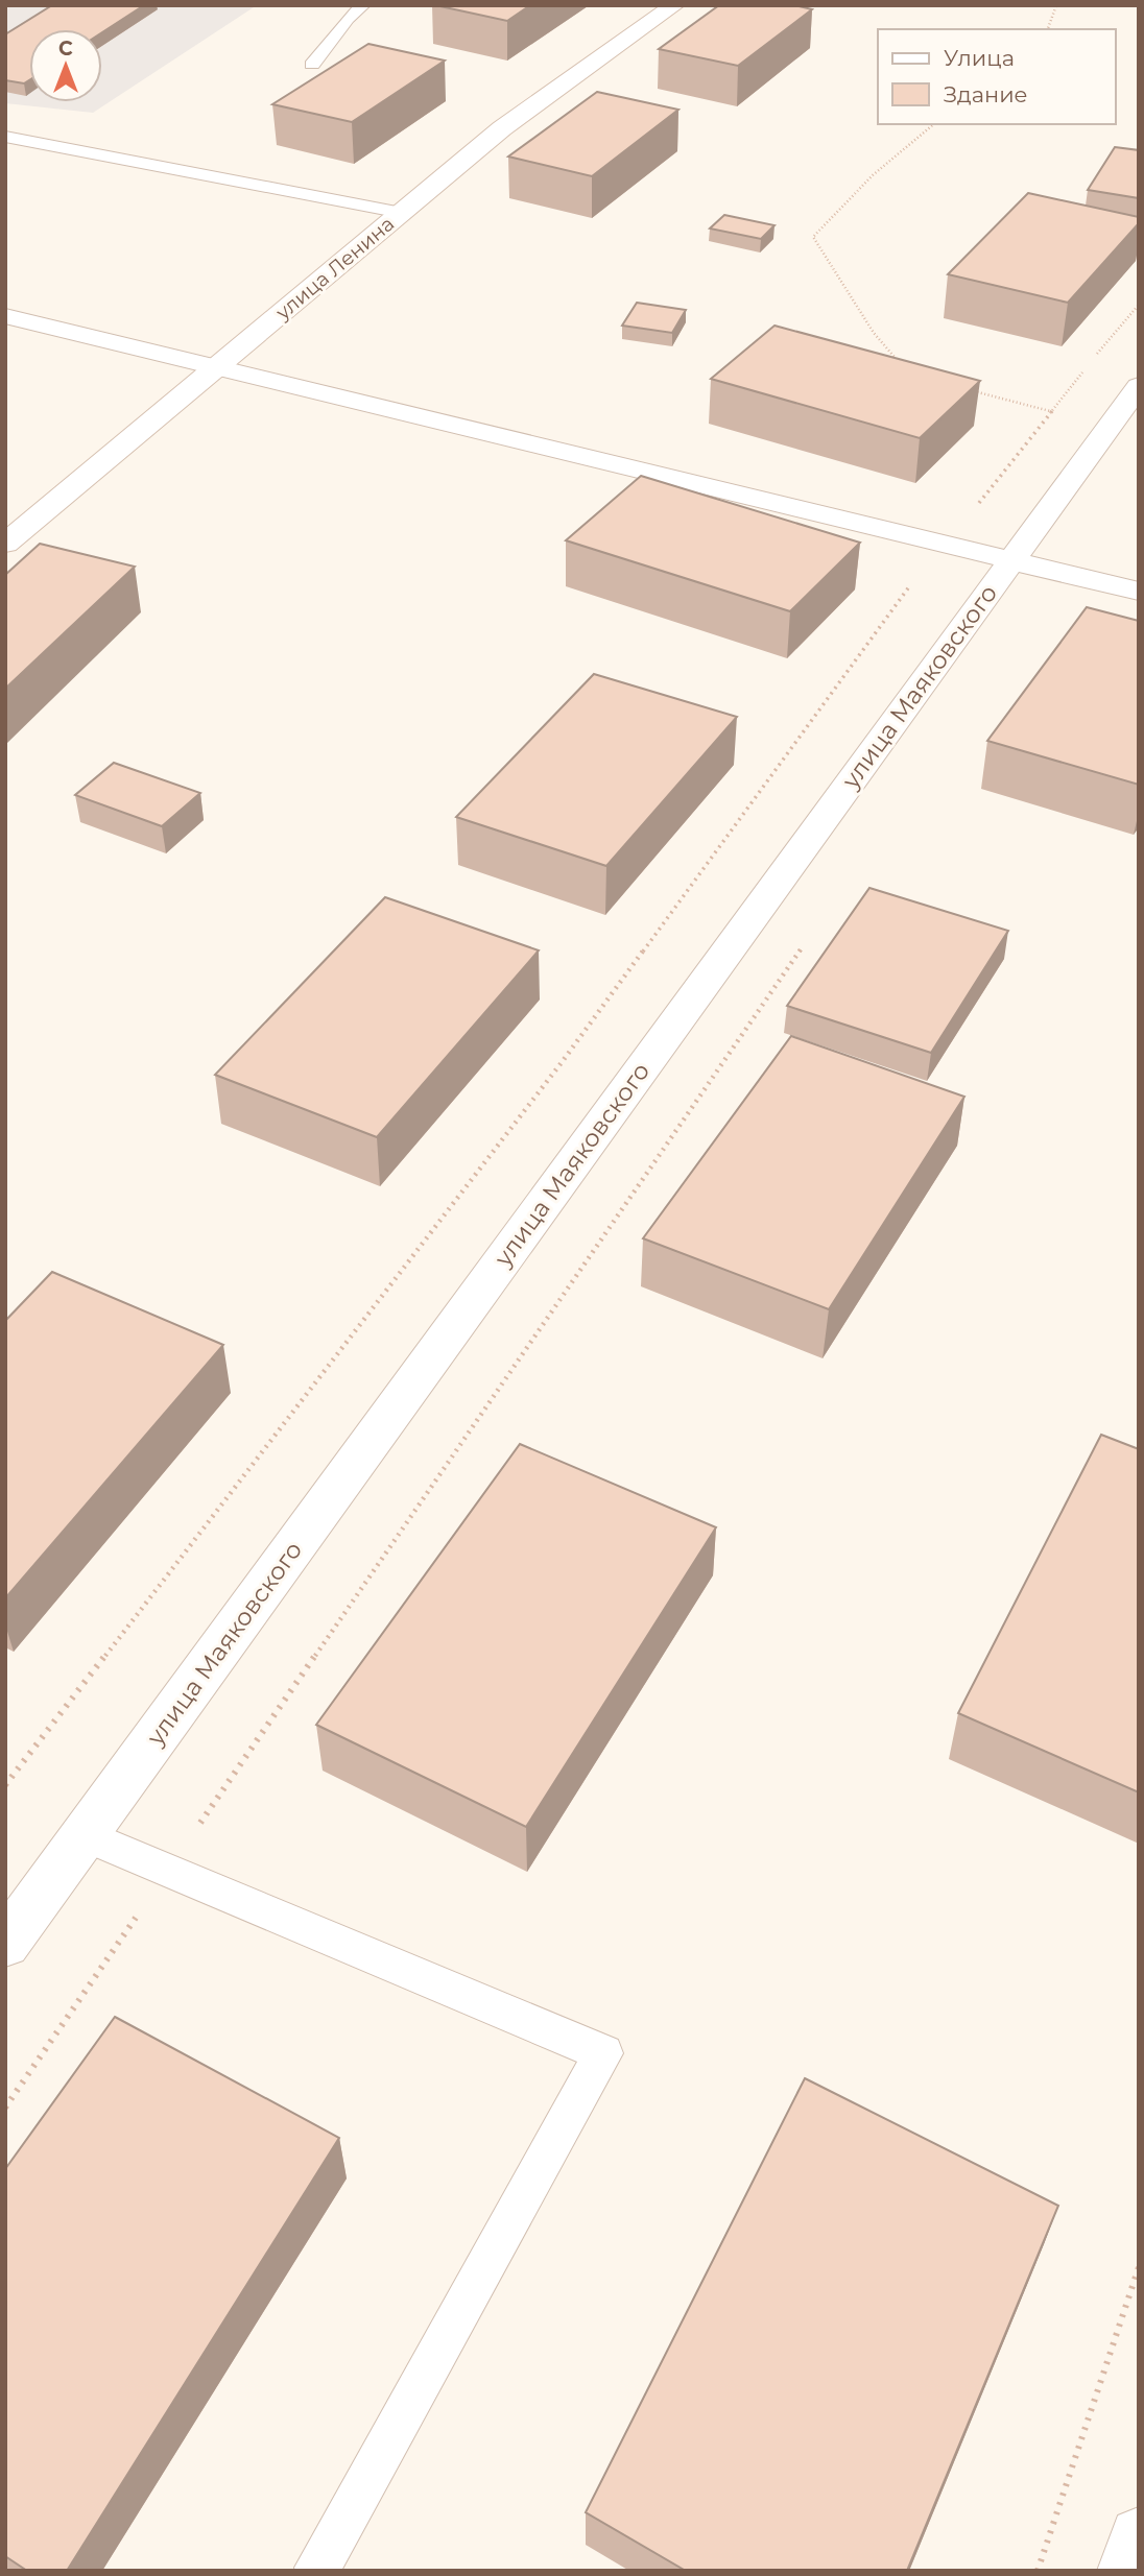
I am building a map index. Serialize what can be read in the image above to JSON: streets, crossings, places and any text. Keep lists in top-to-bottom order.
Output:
{
  "streets": {
    "street": ["улица Ленина", "улица Маяковского"]
  },
  "legend": ["Улица", "Здание"],
  "north": "top"
}
